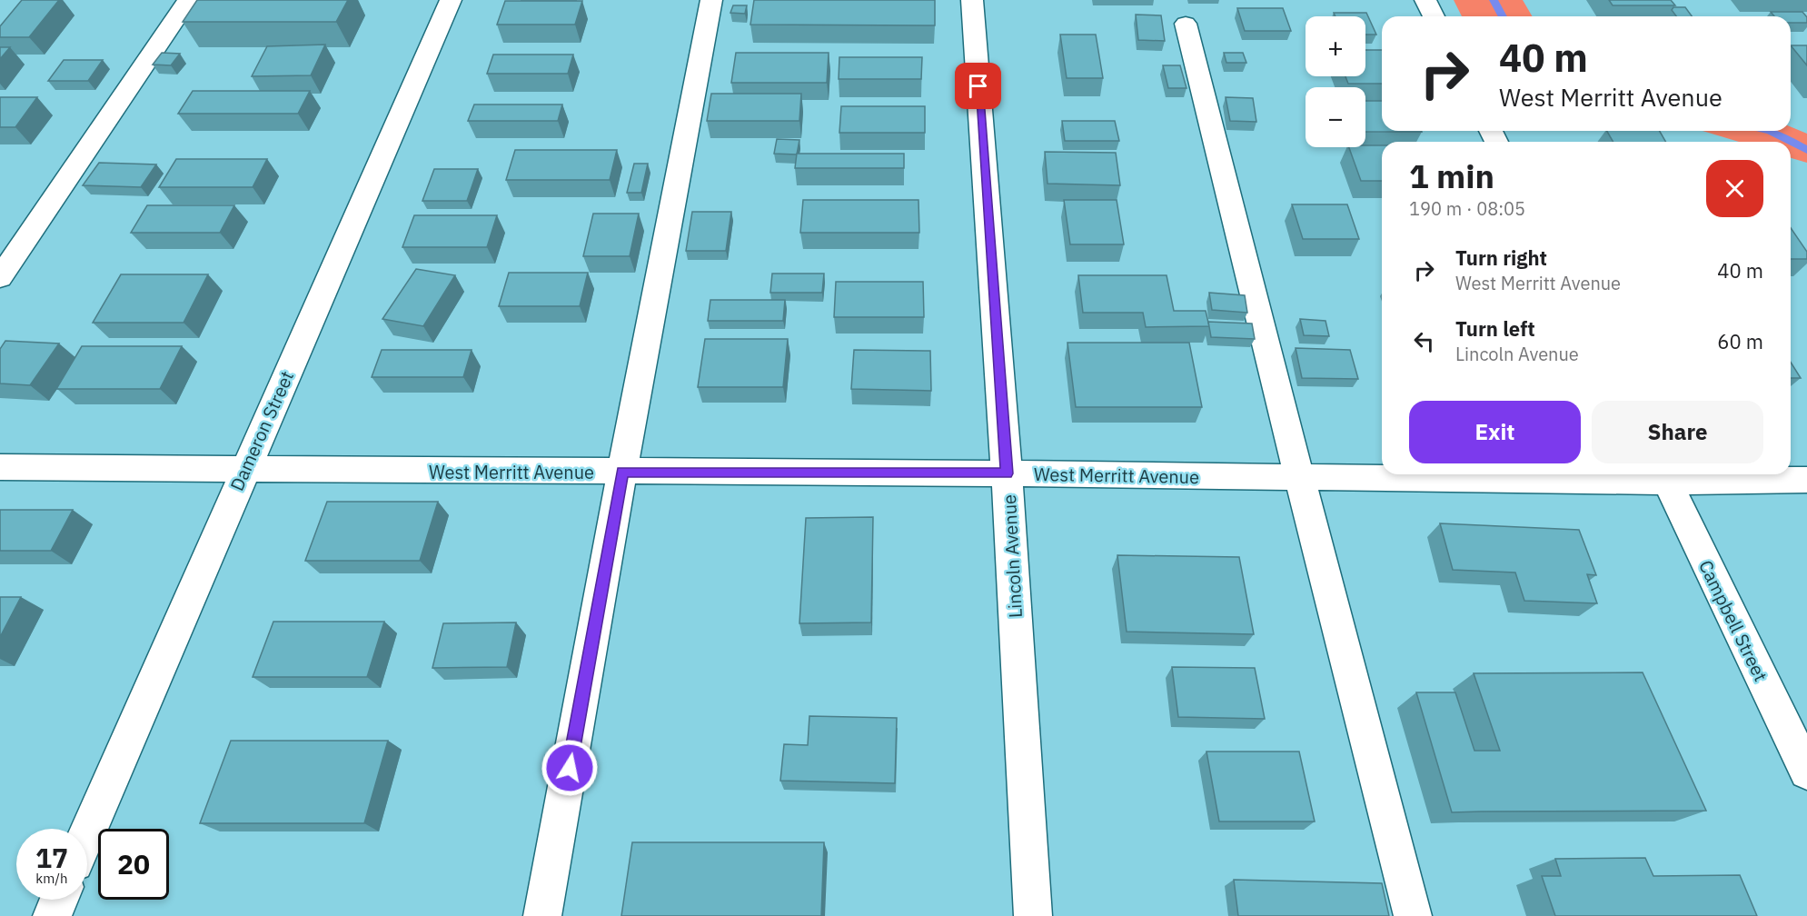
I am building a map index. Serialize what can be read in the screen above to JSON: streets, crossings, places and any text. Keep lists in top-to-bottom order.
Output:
{
  "streets": {
    "street": [
      "Dameron Street",
      "West Merritt Avenue",
      "Lincoln Avenue",
      "Campbell Street"
    ]
  },
  "crossings": [
    ["Dameron Street", "West Merritt Avenue"],
    ["West Merritt Avenue", "Lincoln Avenue"],
    ["West Merritt Avenue", "Campbell Street"]
  ],
  "page": {
    "map_buttons": ["+", "−"],
    "turn": ["40 m", "West Merritt Avenue"],
    "heading": ["1 min", "190 m · 08:05"],
    "list": [
      {
        "name": "Turn right",
        "note": "West Merritt Avenue",
        "value": "40 m"
      },
      {
        "name": "Turn left",
        "note": "Lincoln Avenue",
        "value": "60 m"
      }
    ],
    "buttons": ["Exit", "Share"],
    "speed": "17 km/h",
    "limit": "20"
  }
}
